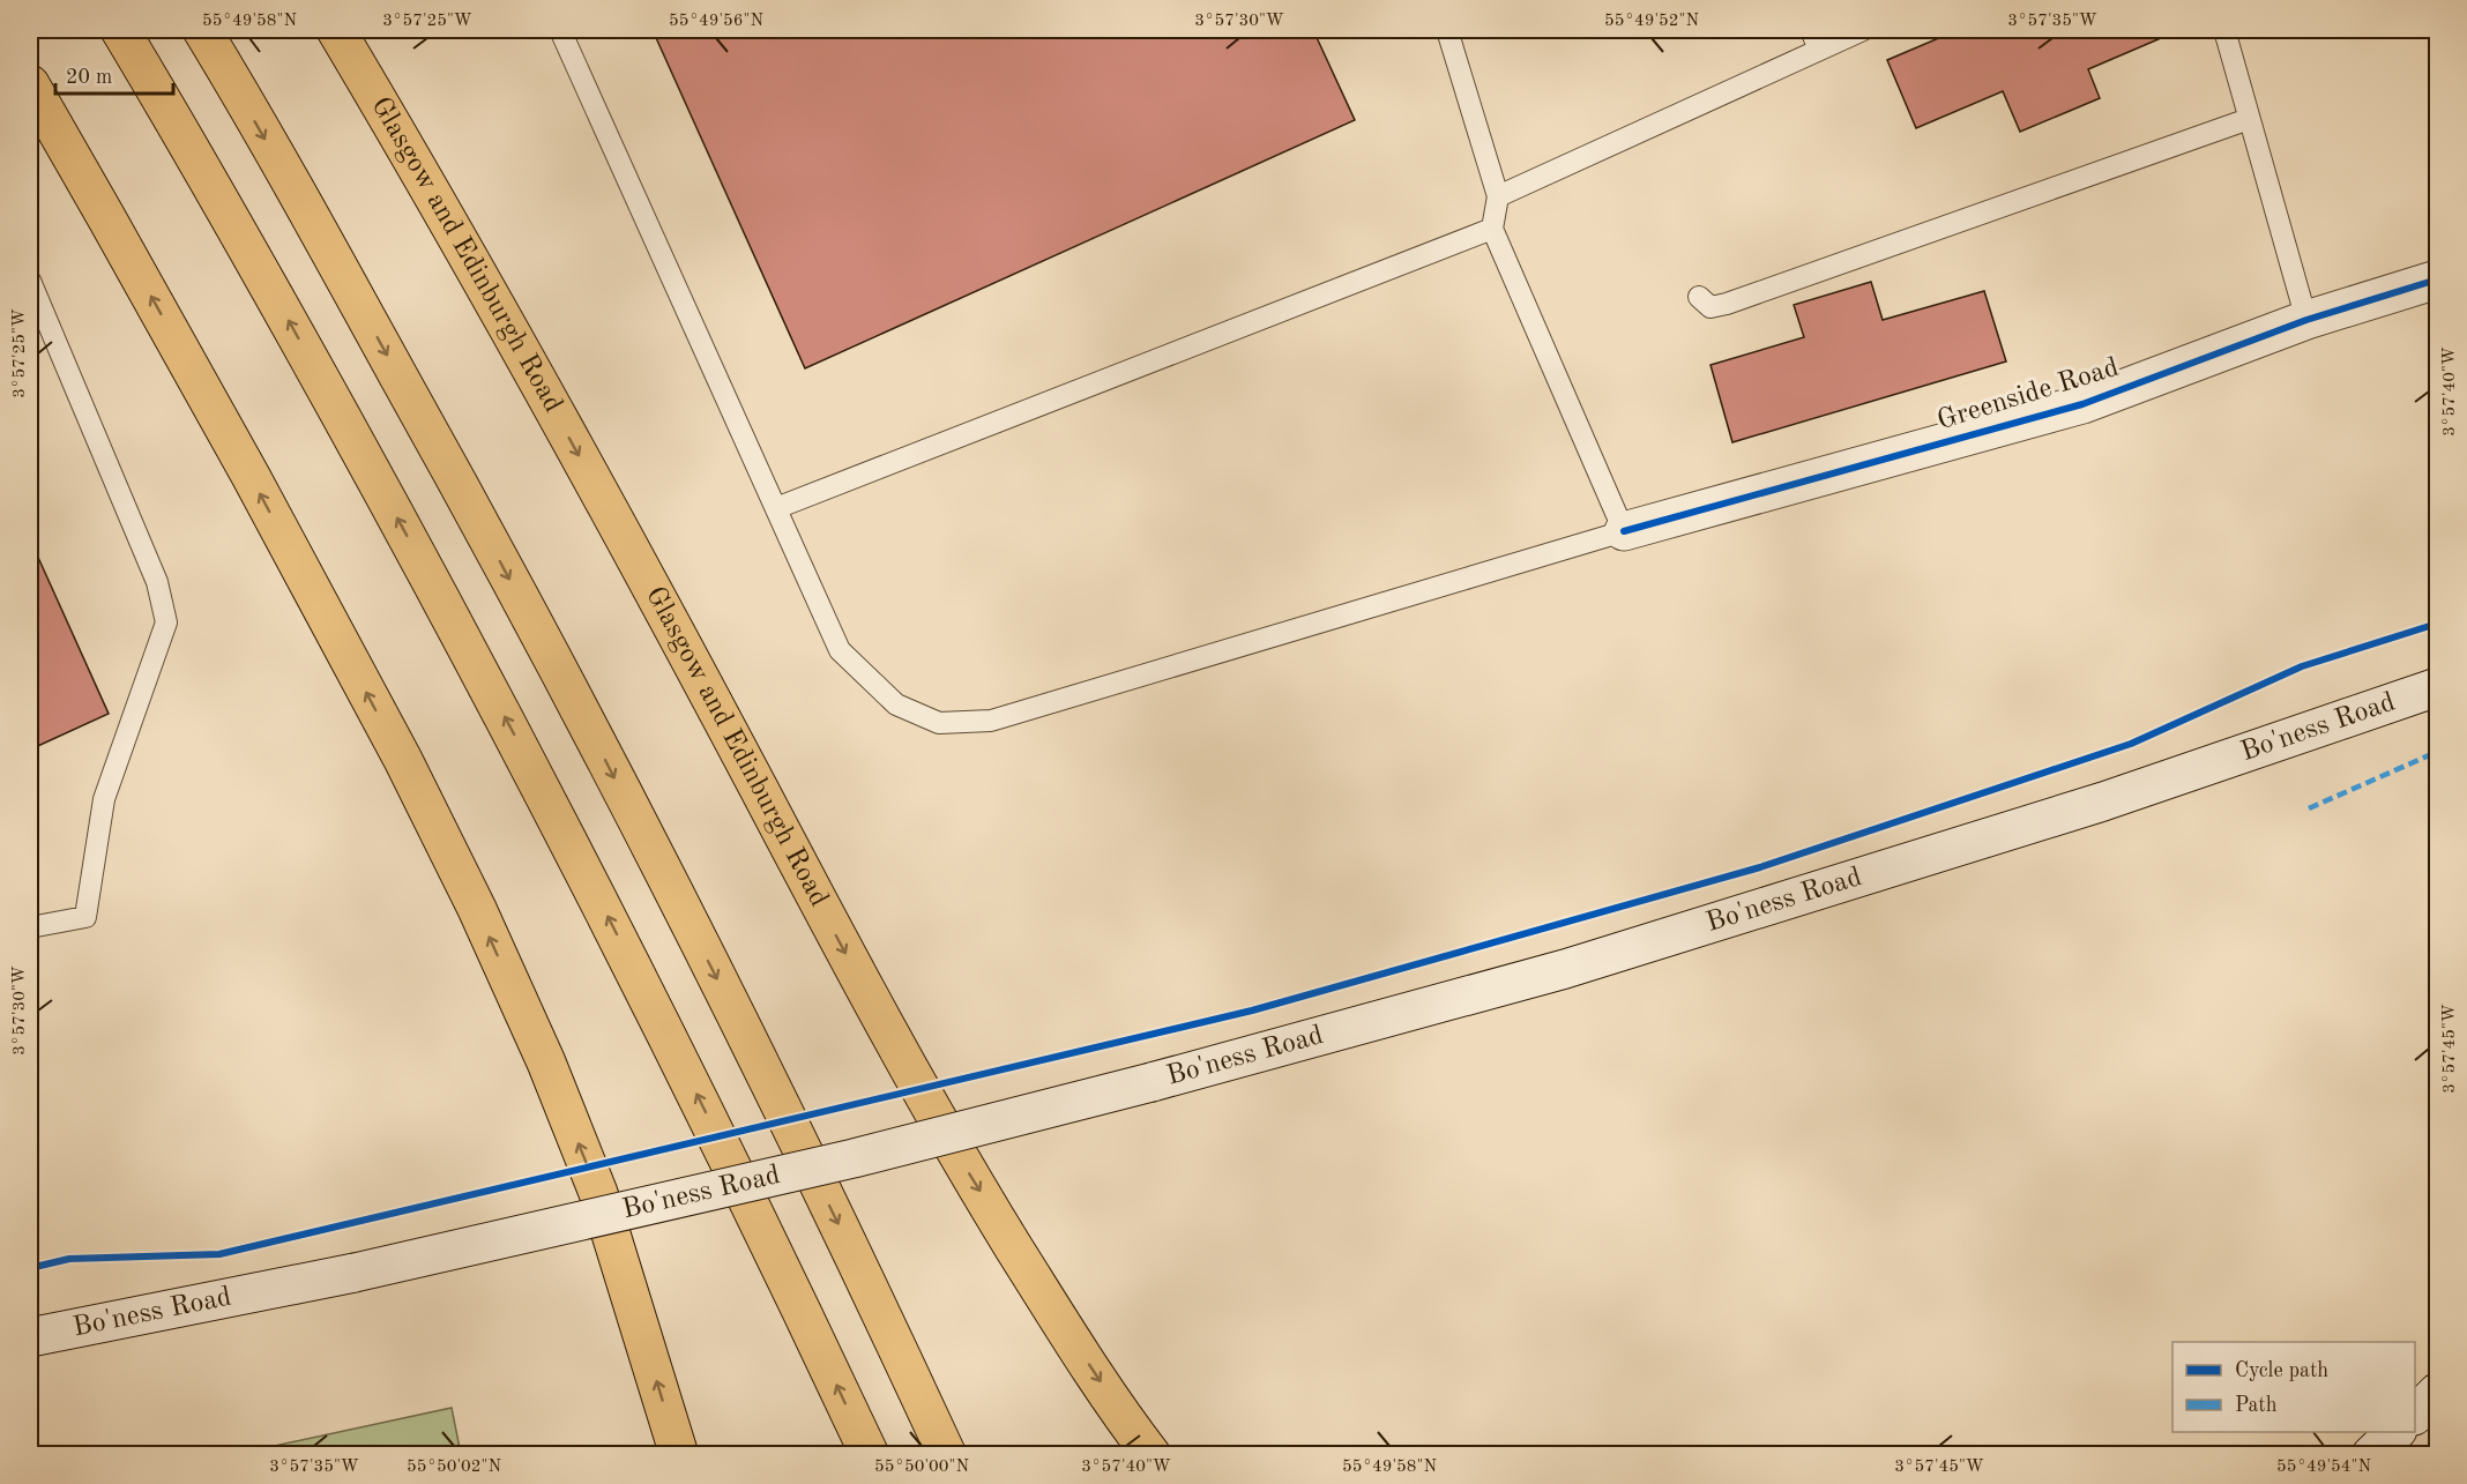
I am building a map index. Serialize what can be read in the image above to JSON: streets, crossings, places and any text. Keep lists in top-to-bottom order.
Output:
{
  "streets": {
    "highway": ["Glasgow and Edinburgh Road"],
    "main road": ["Greenside Road", "Bo'ness Road"]
  },
  "legend": ["Cycle path", "Path"],
  "scale_bar": "20 m",
  "coordinates": [
    "55°49'58\"N",
    "3°57'25\"W",
    "55°49'56\"N",
    "3°57'30\"W",
    "55°49'52\"N",
    "3°57'35\"W",
    "3°57'40\"W",
    "3°57'45\"W",
    "55°50'02\"N",
    "55°50'00\"N",
    "55°49'54\"N"
  ]
}
